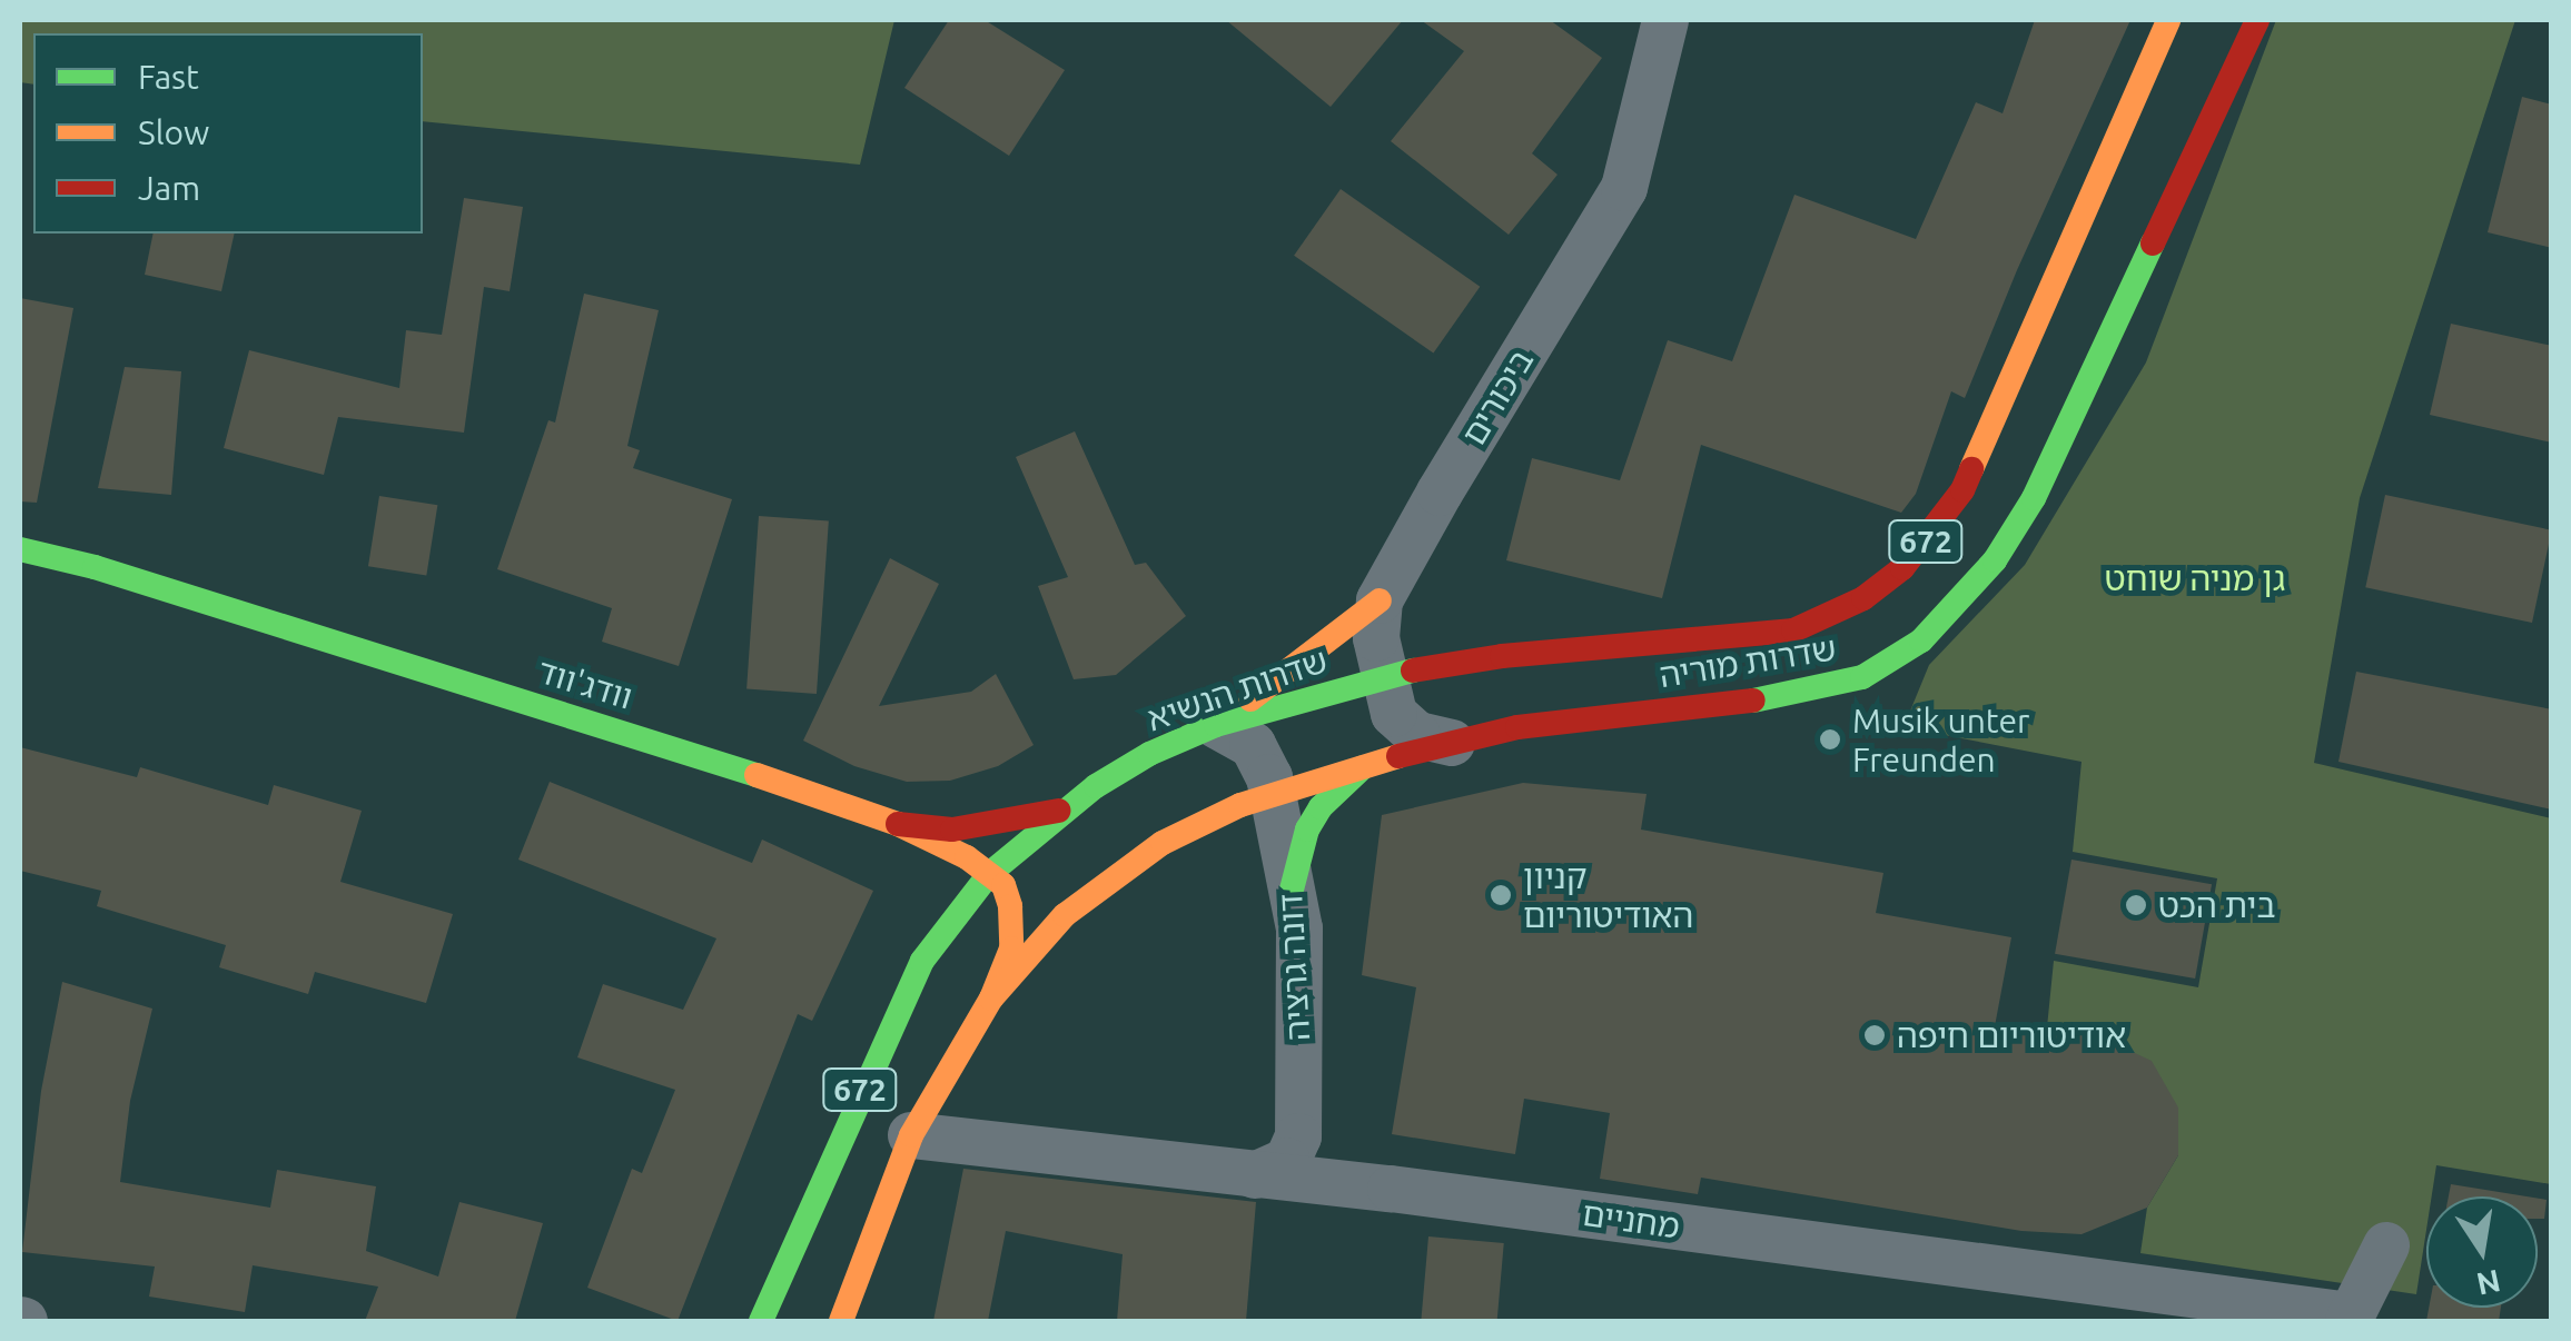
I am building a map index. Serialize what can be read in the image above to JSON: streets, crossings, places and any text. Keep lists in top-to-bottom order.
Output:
{
  "streets": {
    "main road": [
      "672",
      "שדרות מוריה",
      "וודג'ווד",
      "שדרות הנשיא"
    ],
    "street": ["ביכורים", "דונה גרציה", "מחניים"]
  },
  "crossings": [
    ["ביכורים", "שדרות מוריה"],
    ["ביכורים", "שדרות הנשיא"],
    ["672", "שדרות מוריה"],
    ["672", "דונה גרציה"],
    ["672", "מחניים"],
    ["שדרות מוריה", "שדרות הנשיא"],
    ["שדרות מוריה", "דונה גרציה"],
    ["וודג'ווד", "שדרות הנשיא"],
    ["שדרות הנשיא", "דונה גרציה"]
  ],
  "parks": ["גן מניה שוחט"],
  "places": [
    "Musik unter Freunden",
    "קניון האודיטוריום",
    "בית הכט",
    "אודיטוריום חיפה"
  ],
  "legend": ["Fast", "Slow", "Jam"],
  "north": "bottom"
}
